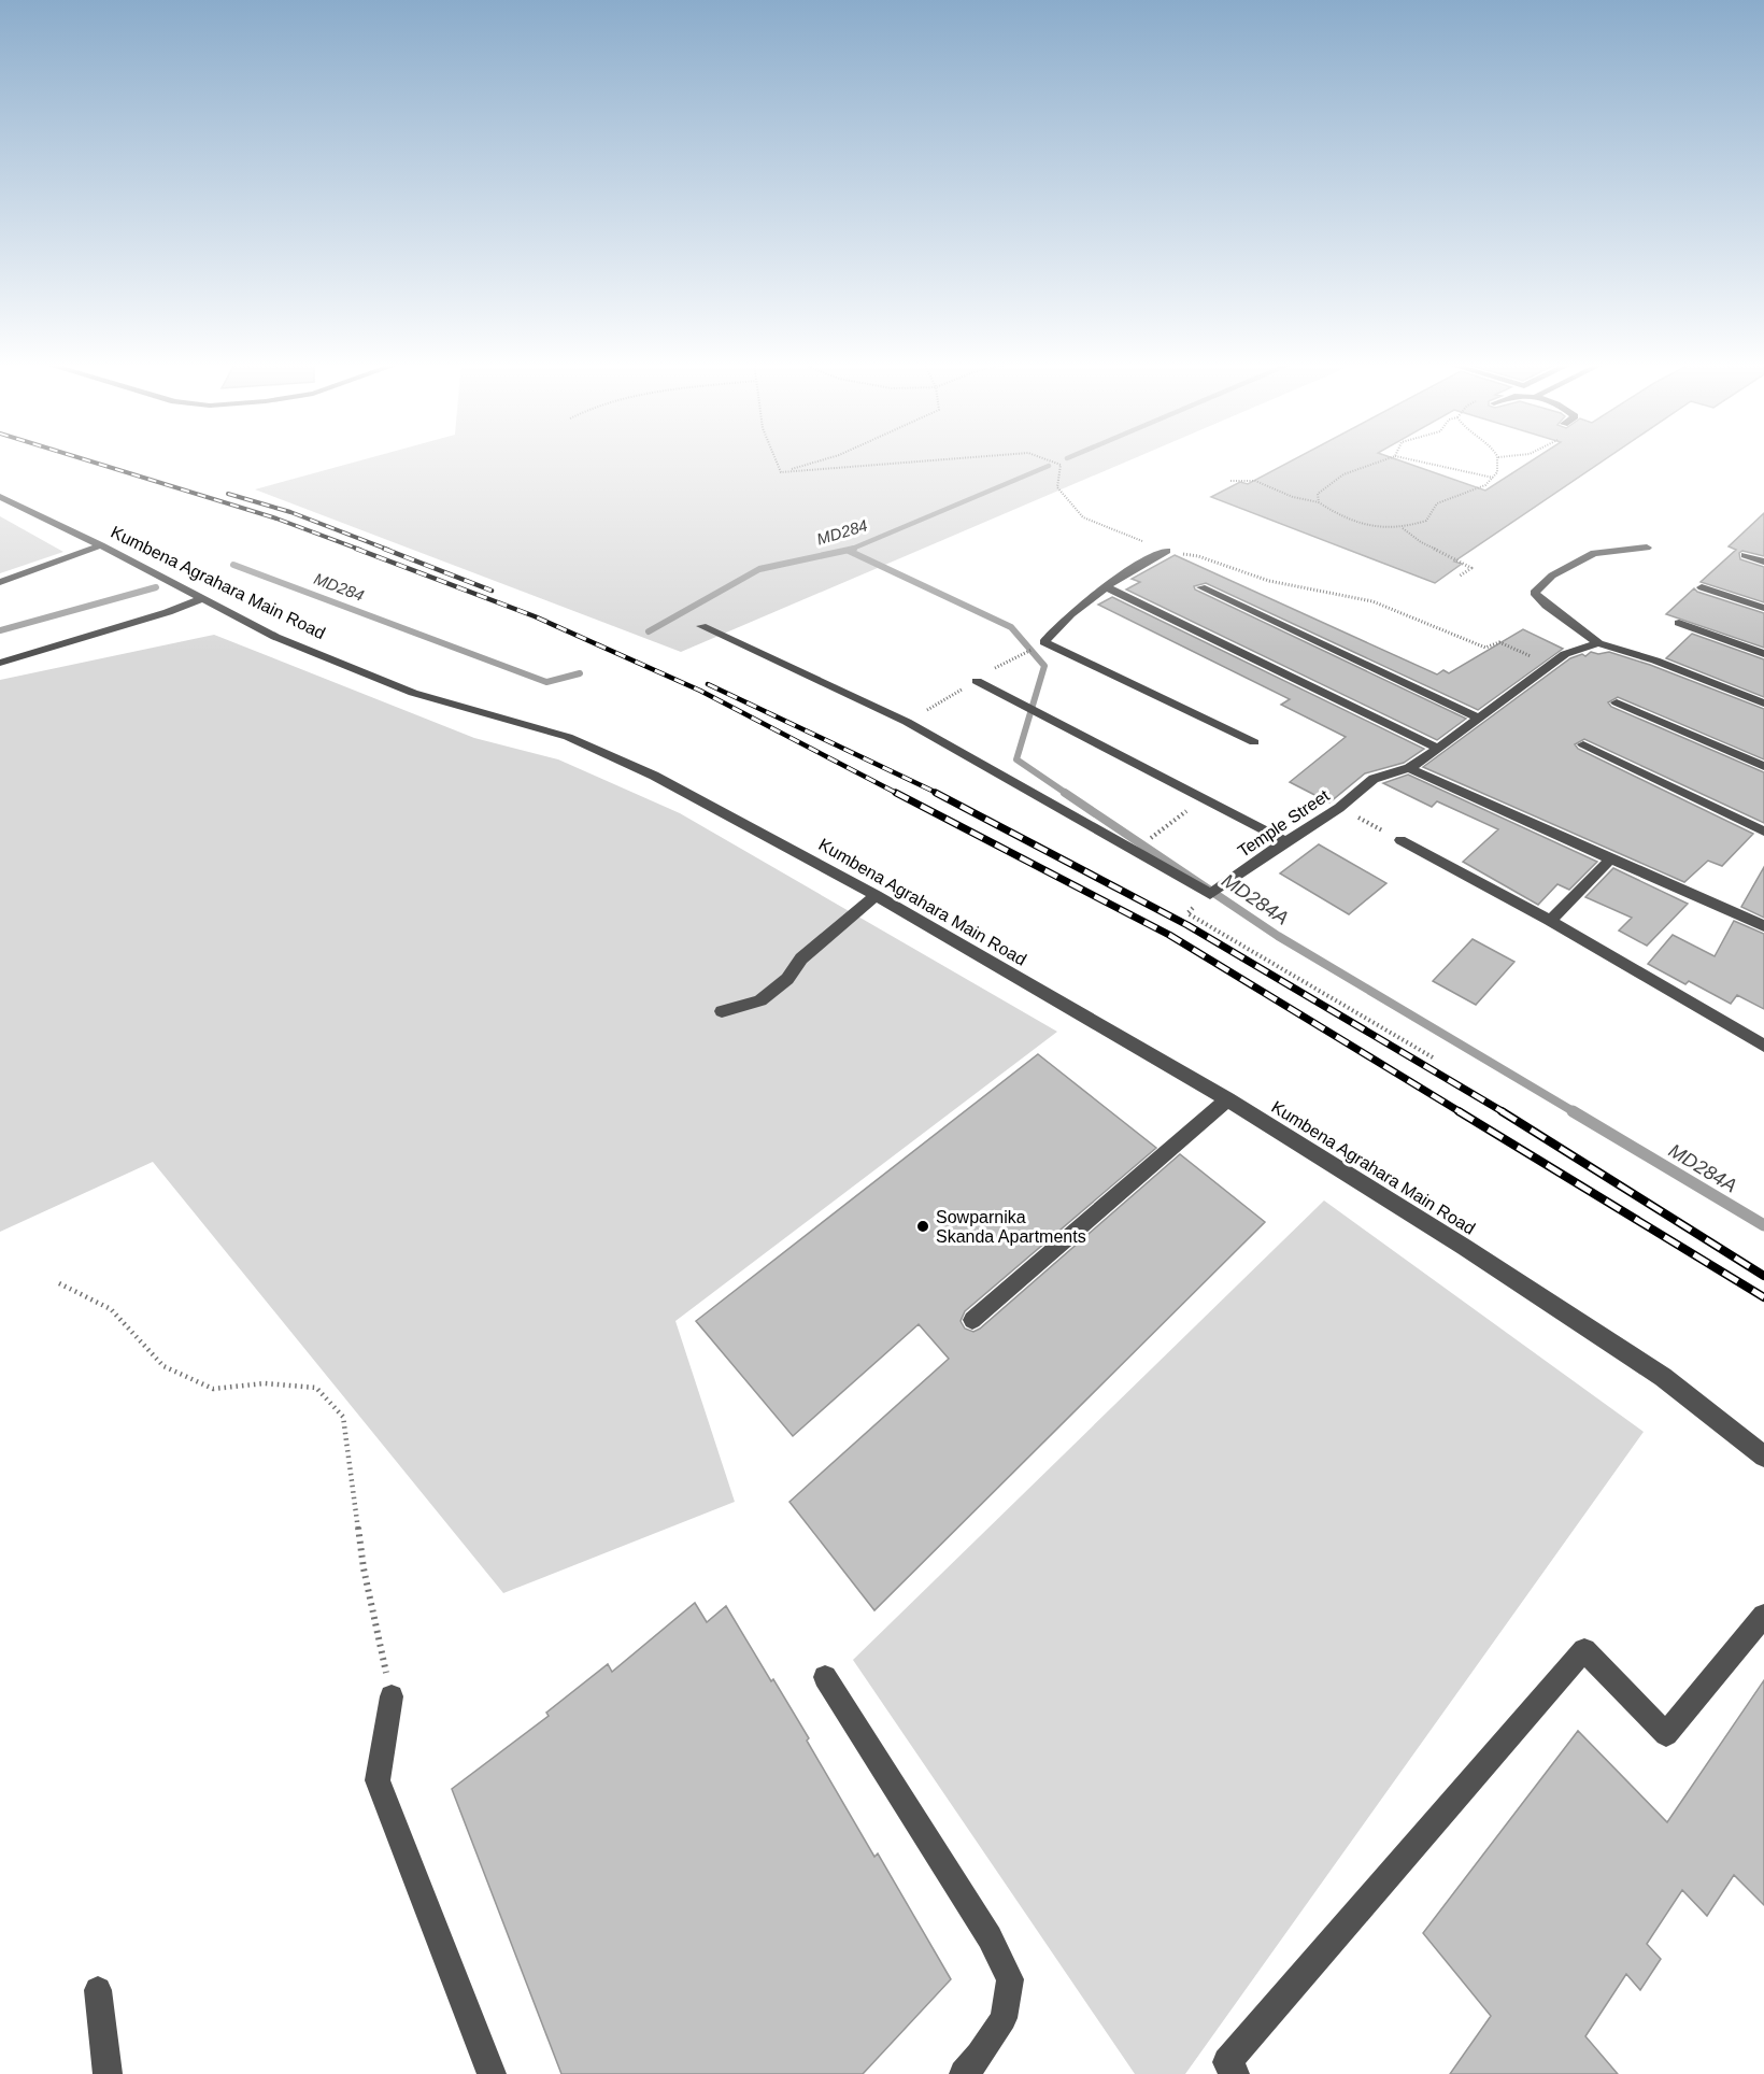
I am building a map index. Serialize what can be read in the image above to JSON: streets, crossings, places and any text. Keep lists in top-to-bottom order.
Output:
{
  "streets": {
    "street": ["Kumbena Agrahara Main Road", "Temple Street"]
  },
  "water": ["MD284", "MD284A"],
  "places": ["Sowparnika Skanda Apartments"]
}
